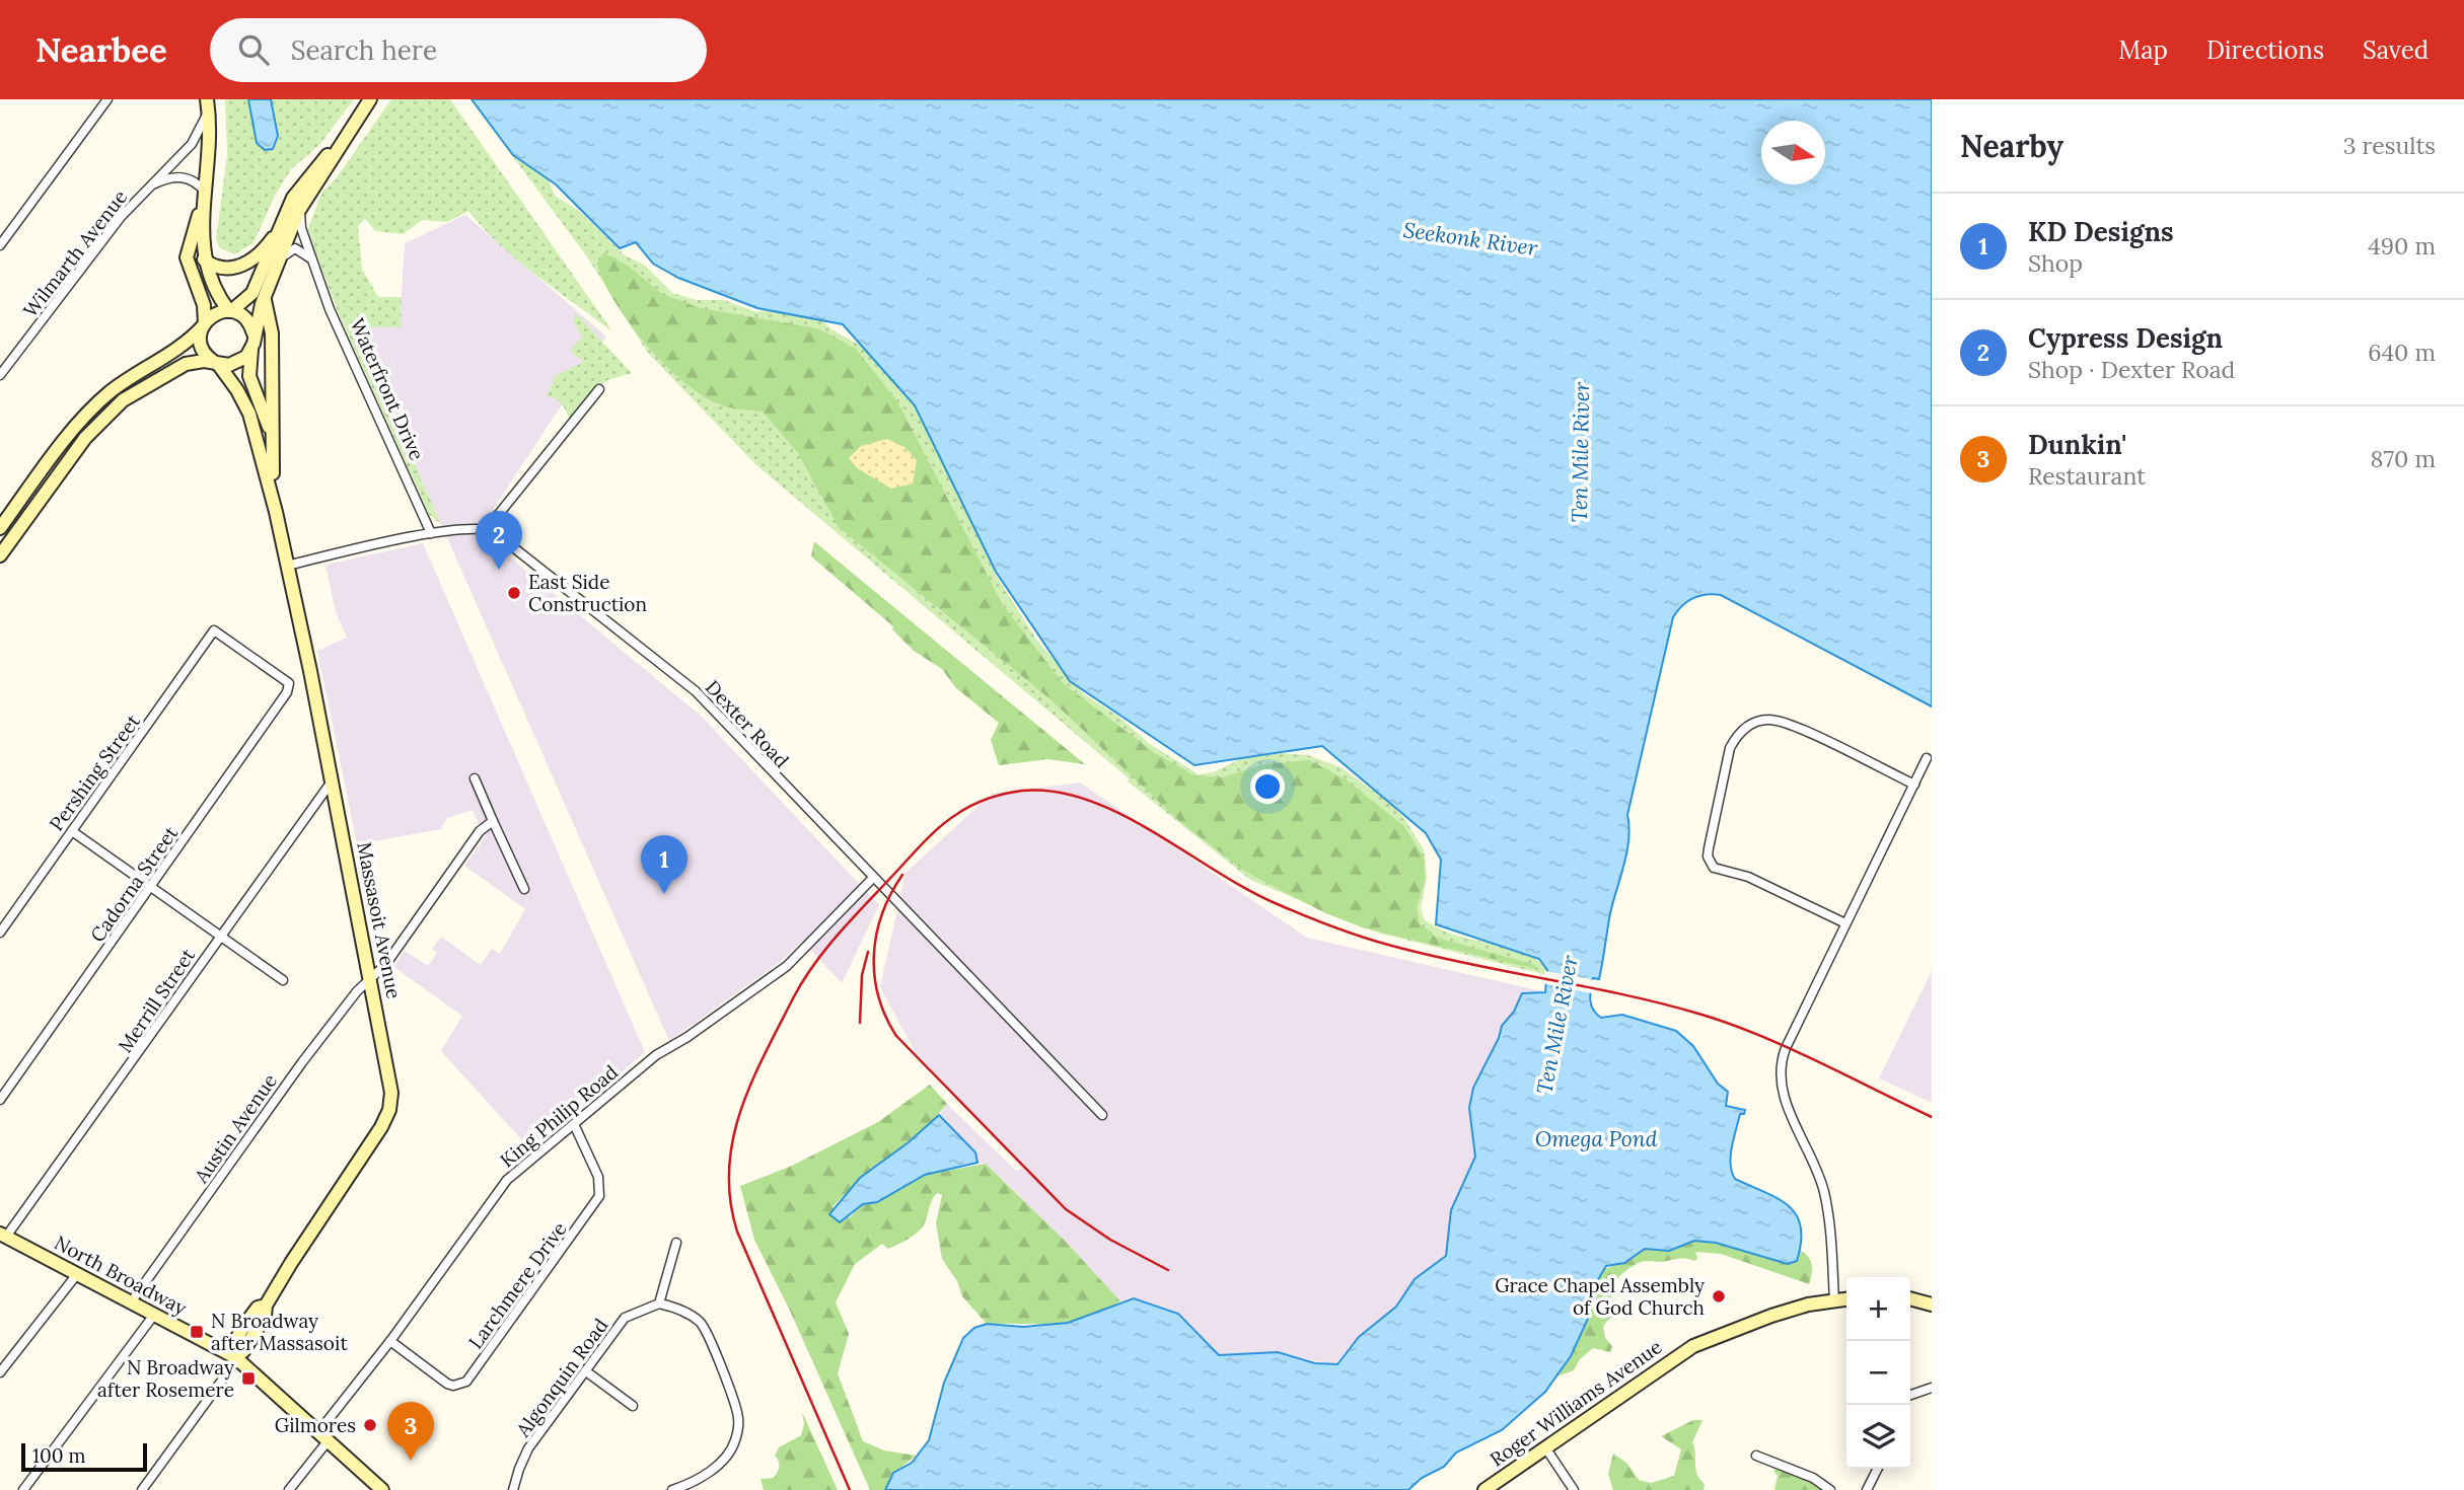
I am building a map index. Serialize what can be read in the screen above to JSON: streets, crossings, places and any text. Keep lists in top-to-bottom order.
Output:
{
  "streets": {
    "main road": ["Massasoit Avenue", "North Broadway", "Roger Williams Avenue"],
    "street": [
      "Wilmarth Avenue",
      "Waterfront Drive",
      "Dexter Road",
      "Pershing Street",
      "Cadorna Street",
      "Merrill Street",
      "King Philip Road",
      "Austin Avenue",
      "Larchmere Drive",
      "Algonquin Road"
    ]
  },
  "crossings": [
    ["Waterfront Drive", "Massasoit Avenue"],
    ["Dexter Road", "King Philip Road"],
    ["Pershing Street", "Cadorna Street"],
    ["Massasoit Avenue", "Merrill Street"],
    ["Massasoit Avenue", "Austin Avenue"],
    ["Massasoit Avenue", "North Broadway"],
    ["Merrill Street", "North Broadway"],
    ["King Philip Road", "North Broadway"],
    ["King Philip Road", "Larchmere Drive"],
    ["Austin Avenue", "North Broadway"]
  ],
  "water": ["Seekonk River", "Ten Mile River", "Omega Pond"],
  "places": {
    "other": ["East Side Construction", "Grace Chapel Assembly of God Church", "Gilmores"],
    "transit": ["N Broadway after Massasoit", "N Broadway after Rosemere"]
  },
  "scale_bar": "100 m",
  "north": "right",
  "page": {
    "header": "Nearbee",
    "search": "Search here",
    "nav": ["Map", "Directions", "Saved"],
    "heading": ["Nearby", "3 results"],
    "list": [
      {
        "mark": "1",
        "name": "KD Designs",
        "note": "Shop",
        "value": "490 m"
      },
      {
        "mark": "2",
        "name": "Cypress Design",
        "note": "Shop · Dexter Road",
        "value": "640 m"
      },
      {
        "mark": "3",
        "name": "Dunkin'",
        "note": "Restaurant",
        "value": "870 m"
      }
    ],
    "pins": ["2", "1", "3"],
    "map_buttons": ["+", "−"],
    "scale": "100 m"
  }
}
